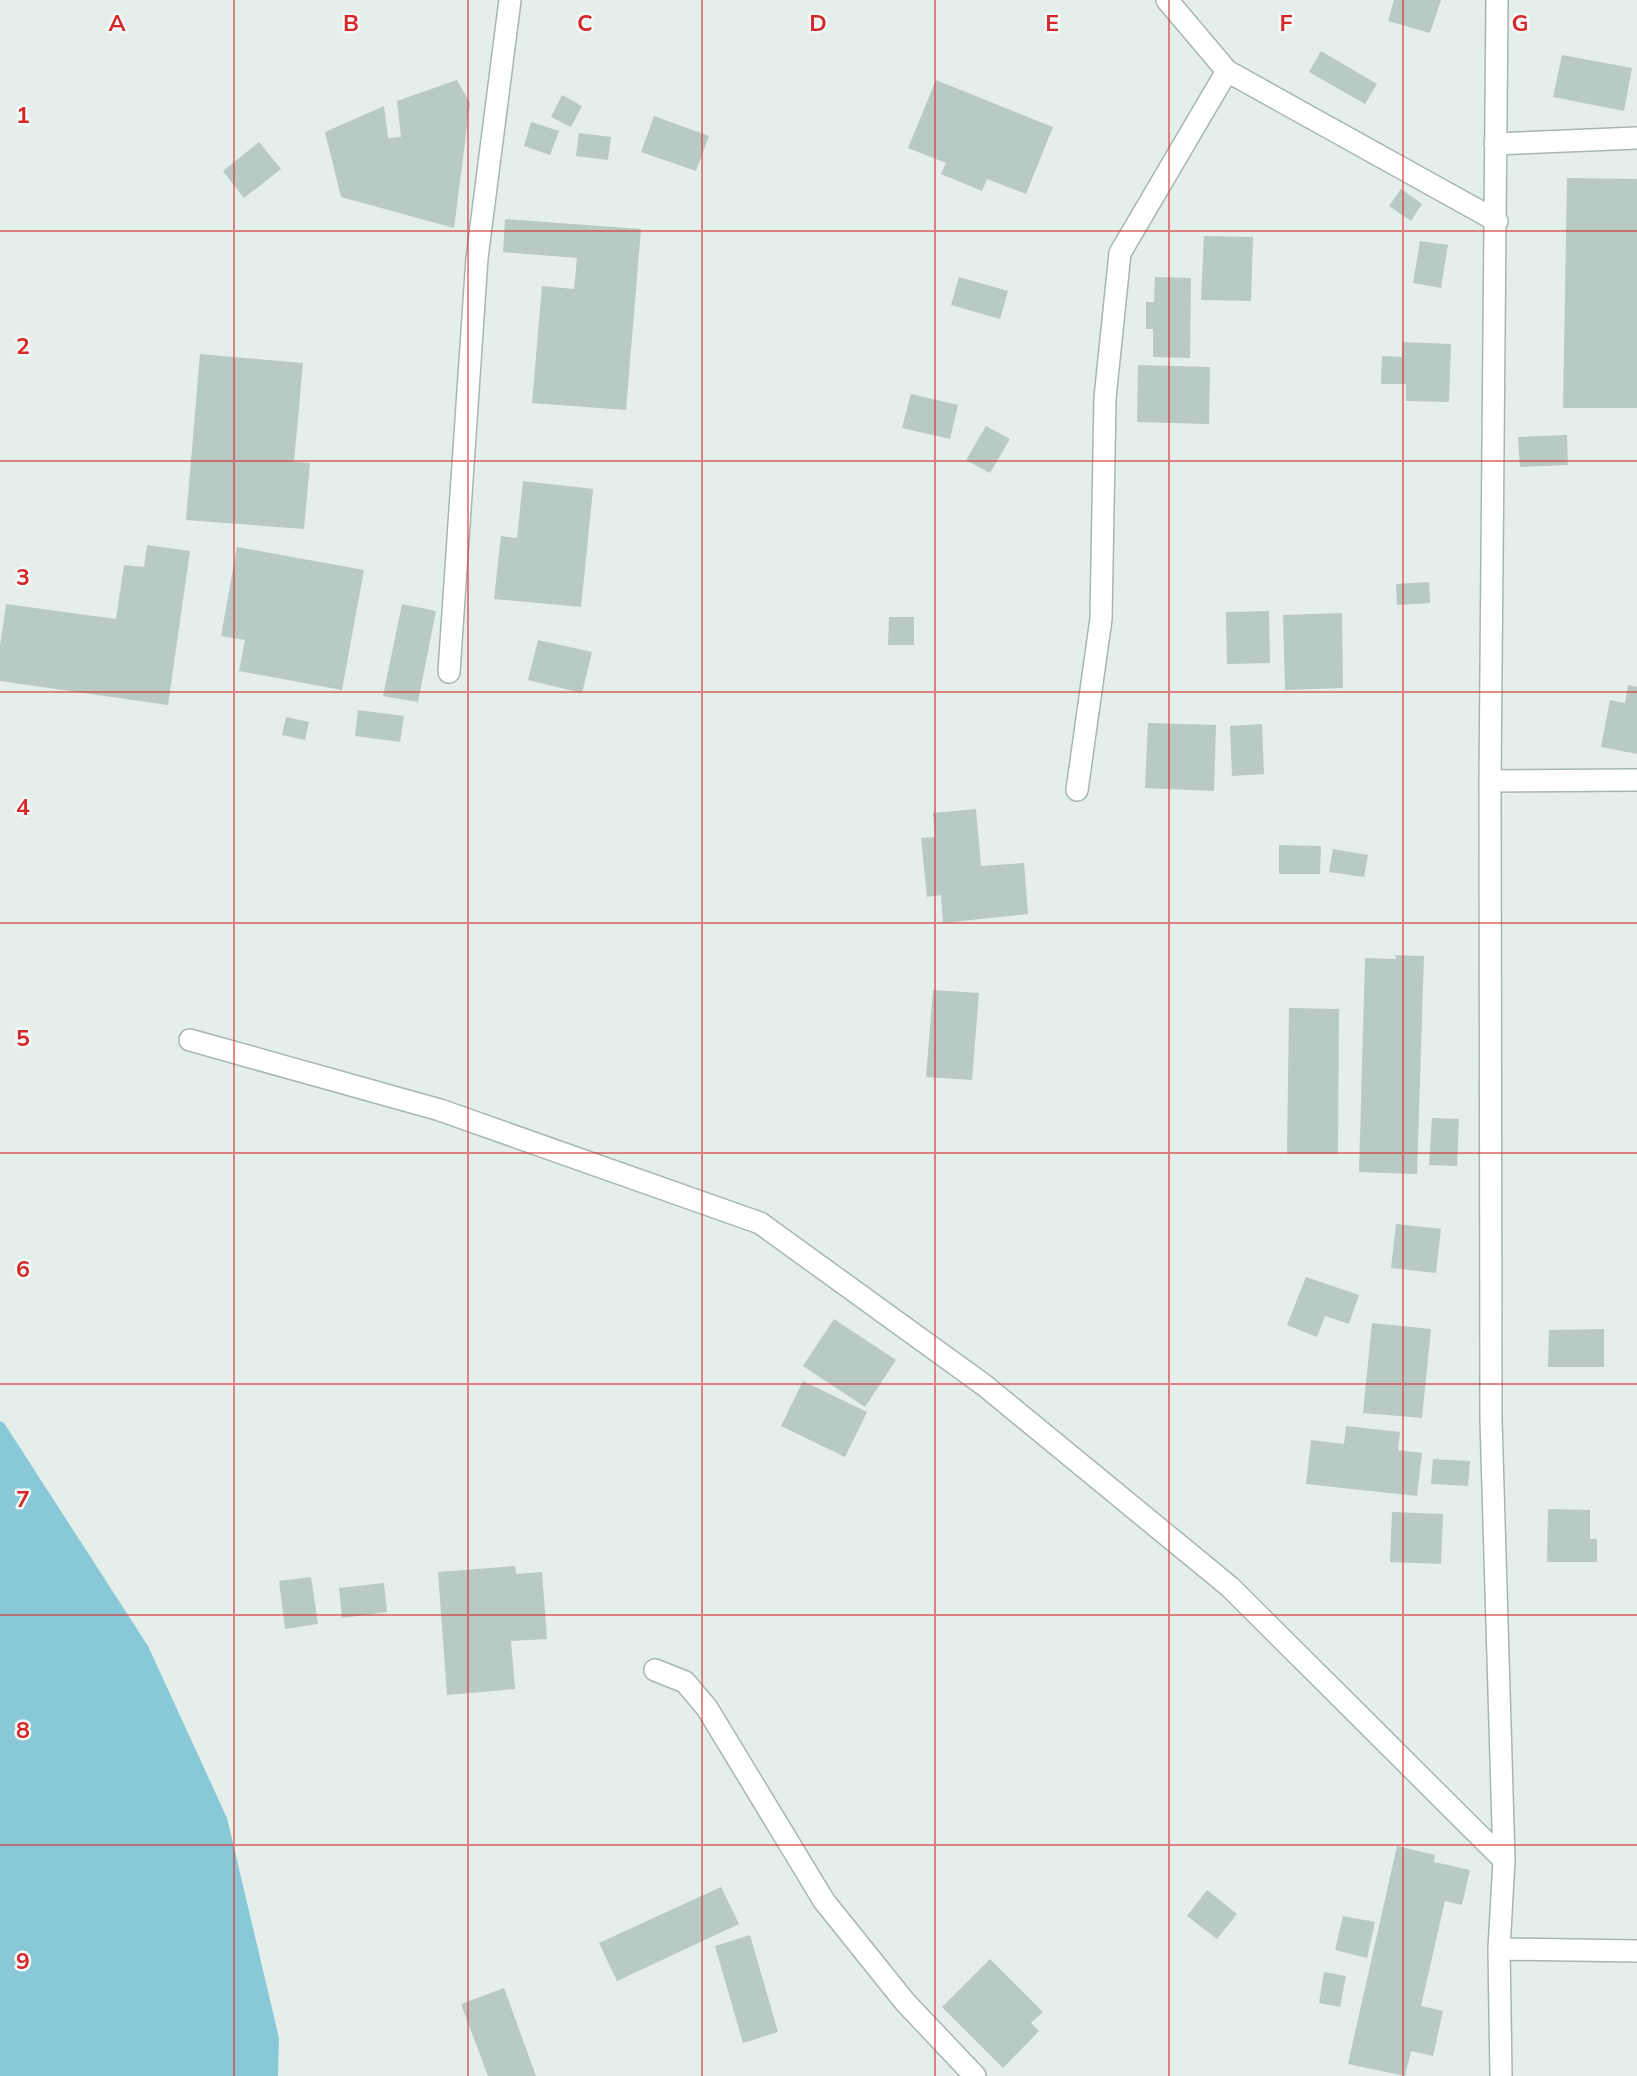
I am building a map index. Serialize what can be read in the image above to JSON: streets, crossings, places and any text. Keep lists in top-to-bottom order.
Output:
{
  "grid": {
    "columns": [
      "A",
      "B",
      "C",
      "D",
      "E",
      "F",
      "G"
    ],
    "rows": [
      "1",
      "2",
      "3",
      "4",
      "5",
      "6",
      "7",
      "8",
      "9"
    ]
  }
}
